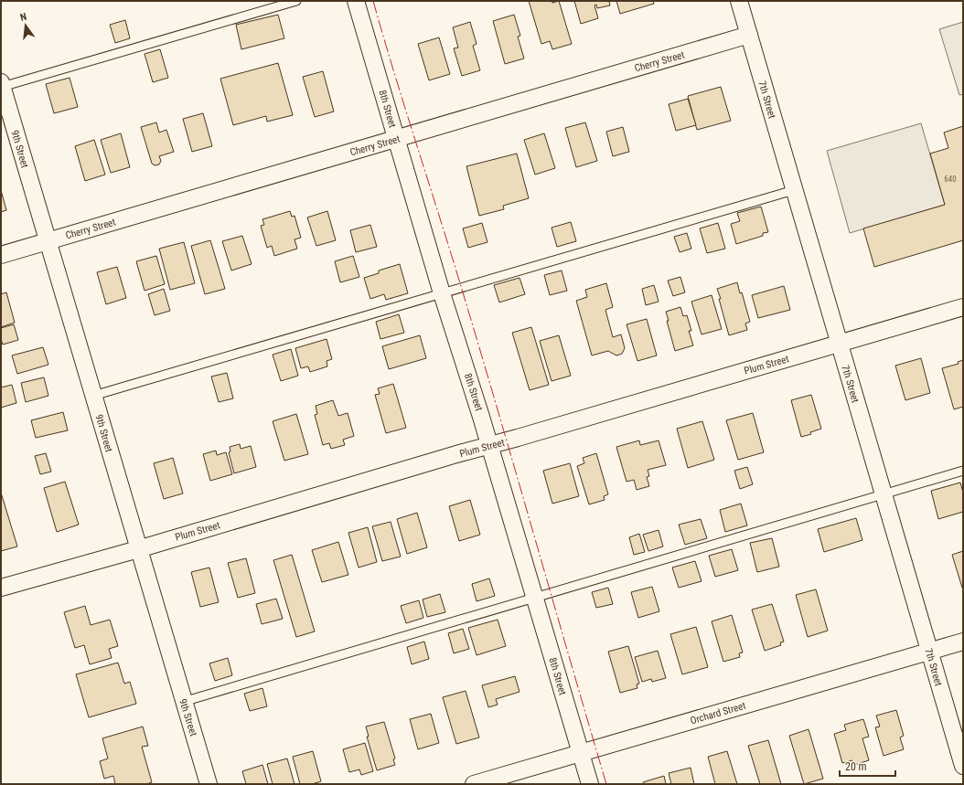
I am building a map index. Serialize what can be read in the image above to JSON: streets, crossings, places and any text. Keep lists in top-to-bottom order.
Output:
{
  "streets": {
    "street": [
      "Cherry Street",
      "7th Street",
      "8th Street",
      "9th Street",
      "Plum Street",
      "Orchard Street"
    ]
  },
  "crossings": [
    ["Cherry Street", "7th Street"],
    ["Cherry Street", "8th Street"],
    ["Cherry Street", "9th Street"],
    ["7th Street", "Plum Street"],
    ["7th Street", "Orchard Street"],
    ["8th Street", "Plum Street"],
    ["8th Street", "Orchard Street"],
    ["9th Street", "Plum Street"]
  ],
  "house_numbers": ["640"],
  "scale_bar": "20 m",
  "north": "top"
}
